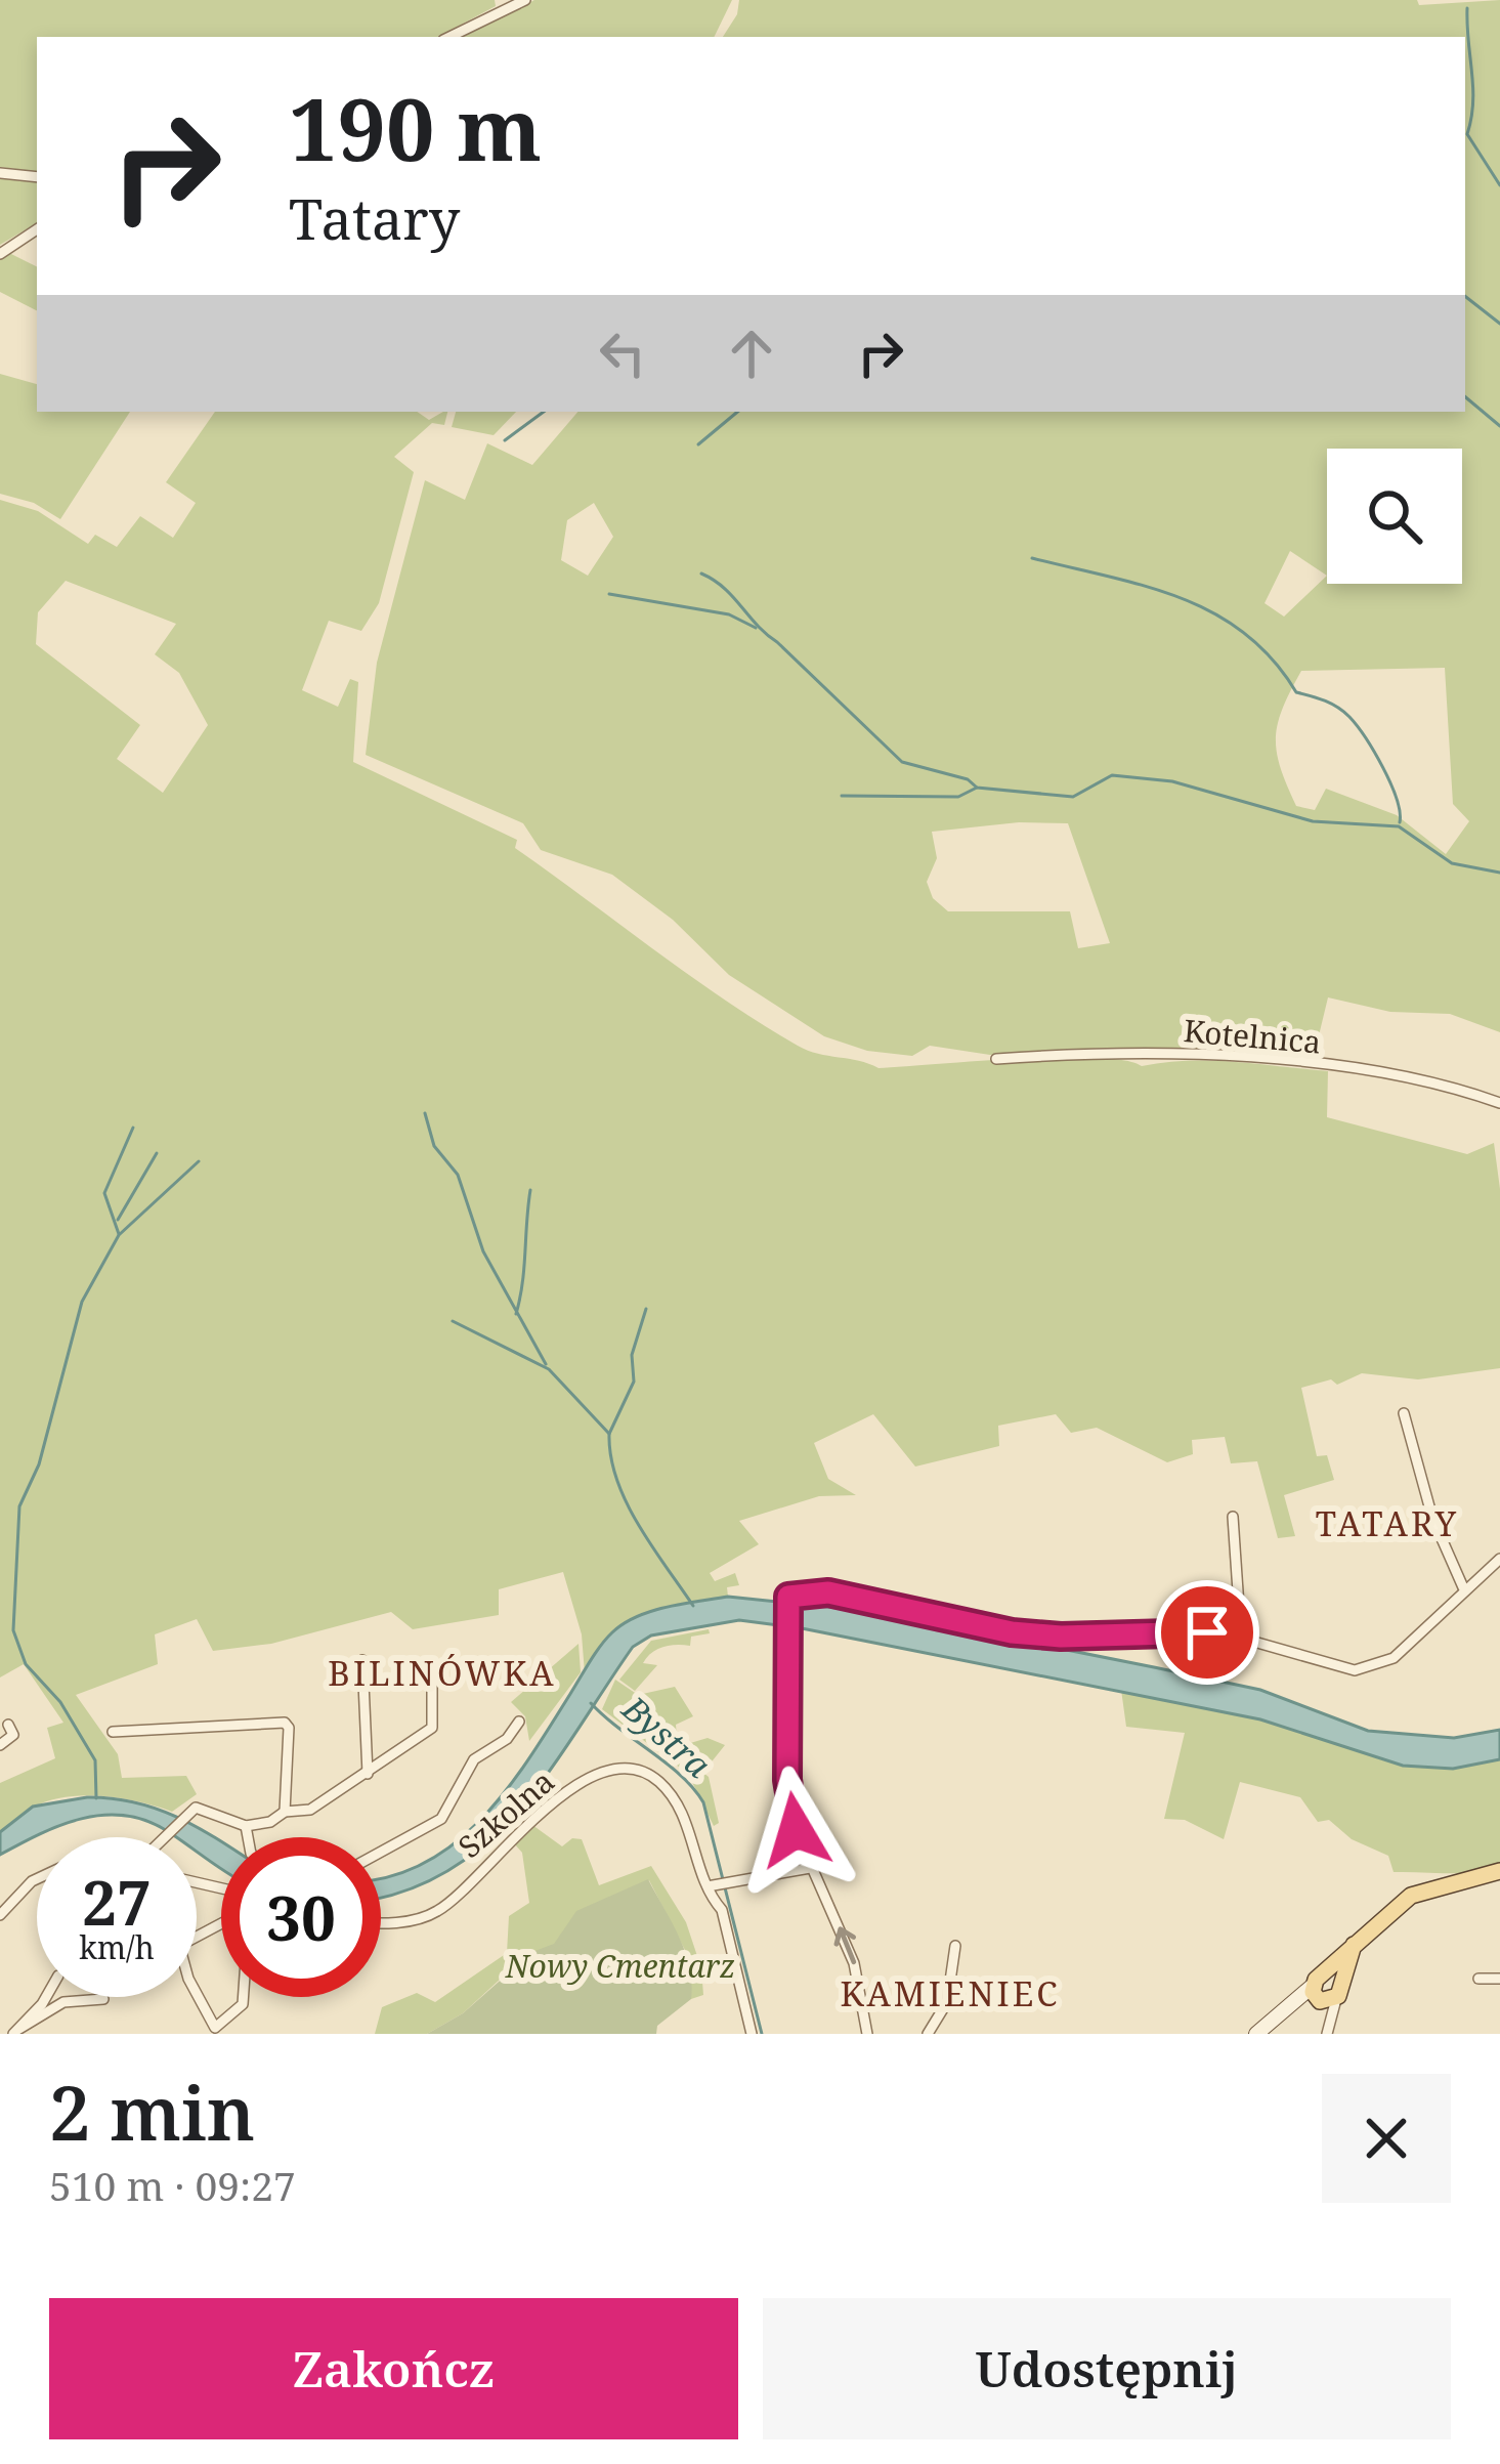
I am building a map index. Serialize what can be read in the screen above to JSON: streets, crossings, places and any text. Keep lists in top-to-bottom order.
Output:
{
  "streets": {
    "street": ["Kotelnica", "Szkolna"]
  },
  "districts": ["TATARY", "BILINÓWKA", "KAMIENIEC"],
  "water": ["Bystra"],
  "parks": ["Nowy Cmentarz"],
  "page": {
    "turn": ["190 m", "Tatary"],
    "speed": "27 km/h",
    "limit": "30",
    "heading": ["2 min", "510 m · 09:27"],
    "buttons": ["Zakończ", "Udostępnij"]
  }
}
